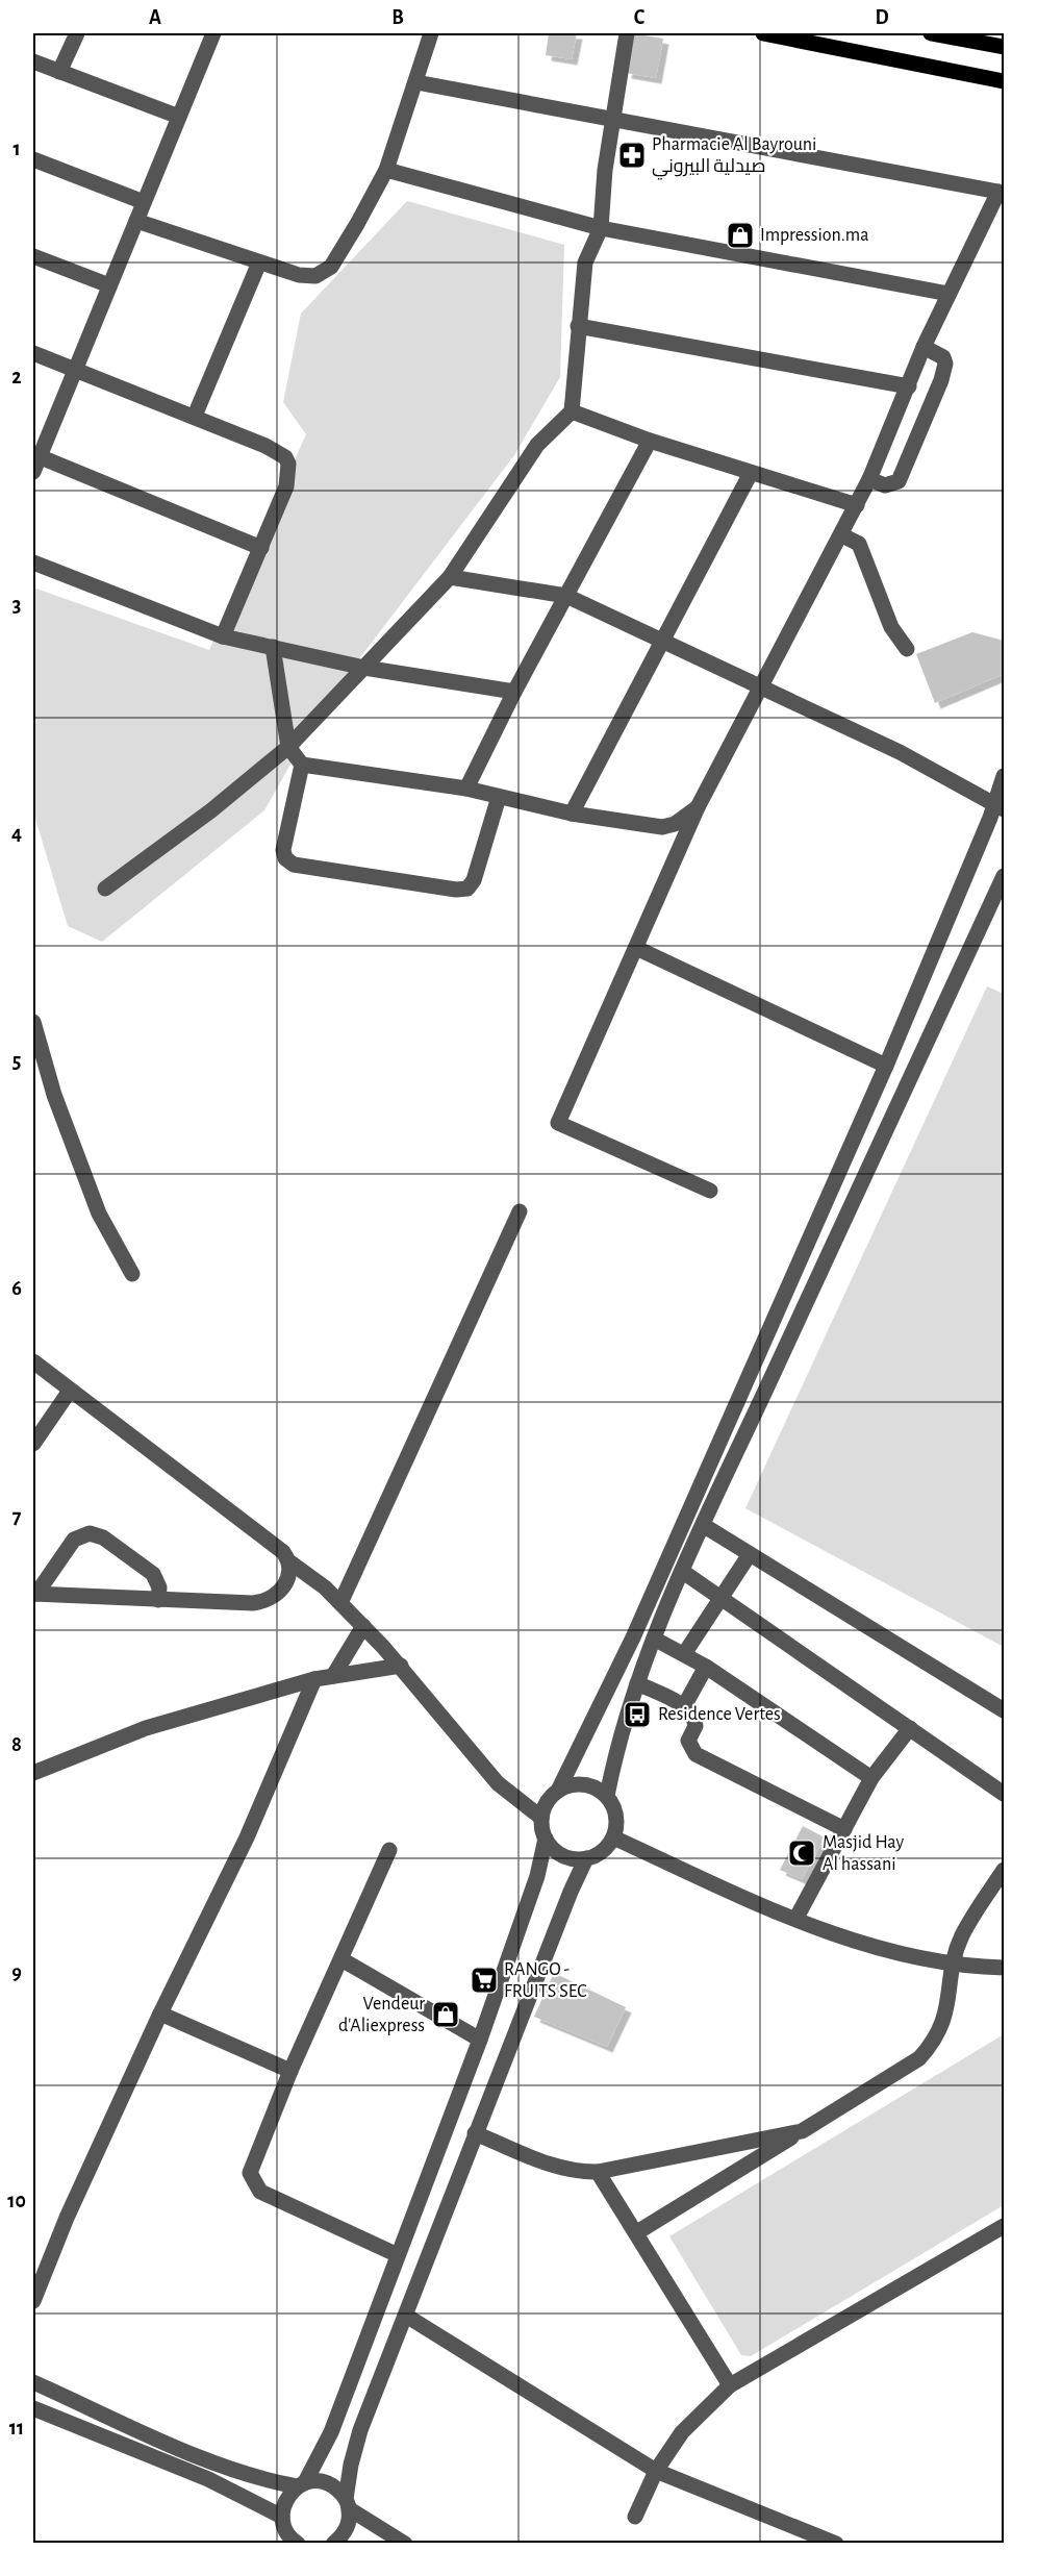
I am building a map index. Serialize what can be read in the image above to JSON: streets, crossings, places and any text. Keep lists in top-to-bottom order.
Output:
{
  "places": {
    "pharmacy": ["Pharmacie Al Bayrouni صيدلية البيروني"],
    "shop": ["Impression.ma", "Vendeur d'Aliexpress"],
    "bus stop": ["Residence Vertes"],
    "mosque": ["Masjid Hay Al hassani"],
    "supermarket": ["RANGO - FRUITS SEC"]
  },
  "grid": {
    "columns": [
      "A",
      "B",
      "C",
      "D"
    ],
    "rows": [
      "1",
      "2",
      "3",
      "4",
      "5",
      "6",
      "7",
      "8",
      "9",
      "10",
      "11"
    ]
  }
}
